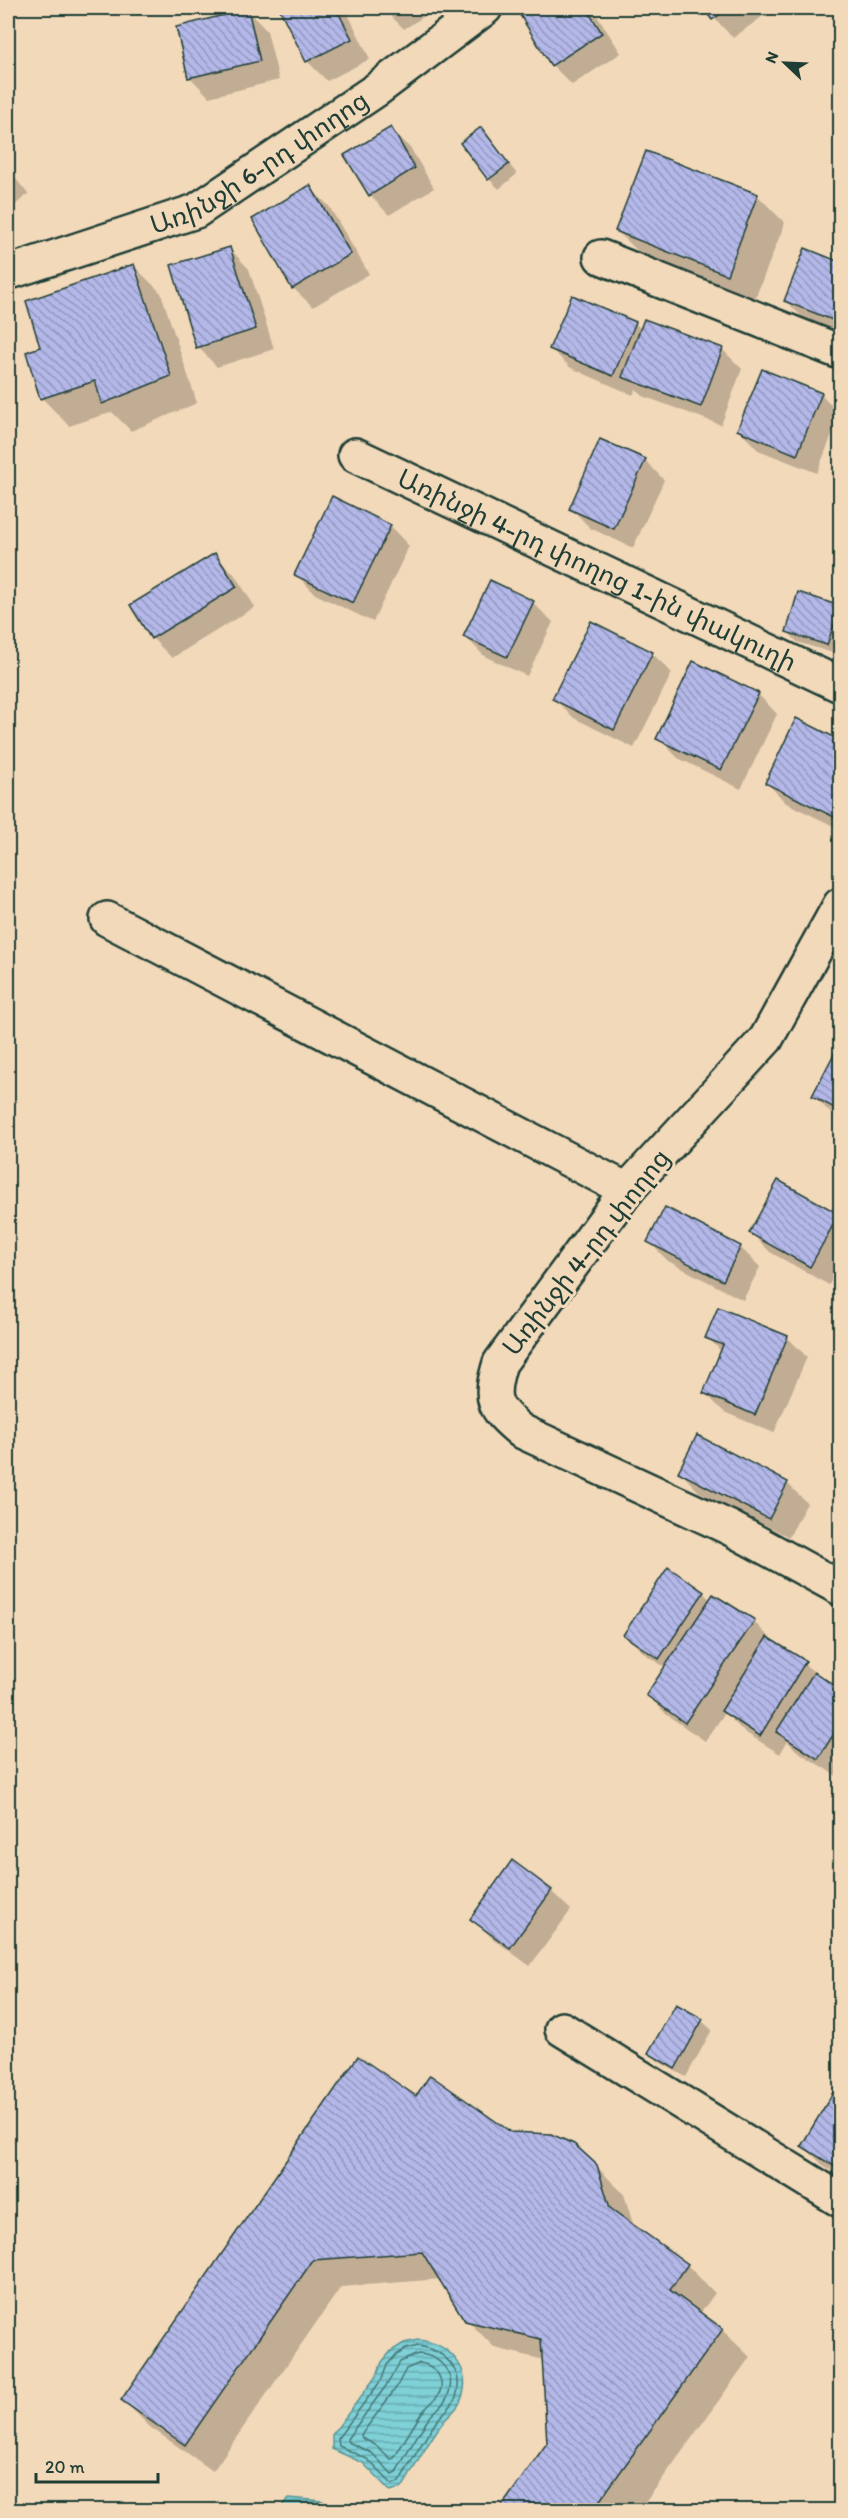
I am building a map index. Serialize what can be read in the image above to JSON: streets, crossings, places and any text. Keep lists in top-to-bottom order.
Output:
{
  "streets": {
    "street": ["Առինջի 6-րդ փողոց", "Առինջի 4-րդ փողոց 1-ին փակուղի", "Առինջի 4-րդ փողոց"]
  },
  "scale_bar": "20 m",
  "north": "top left"
}
